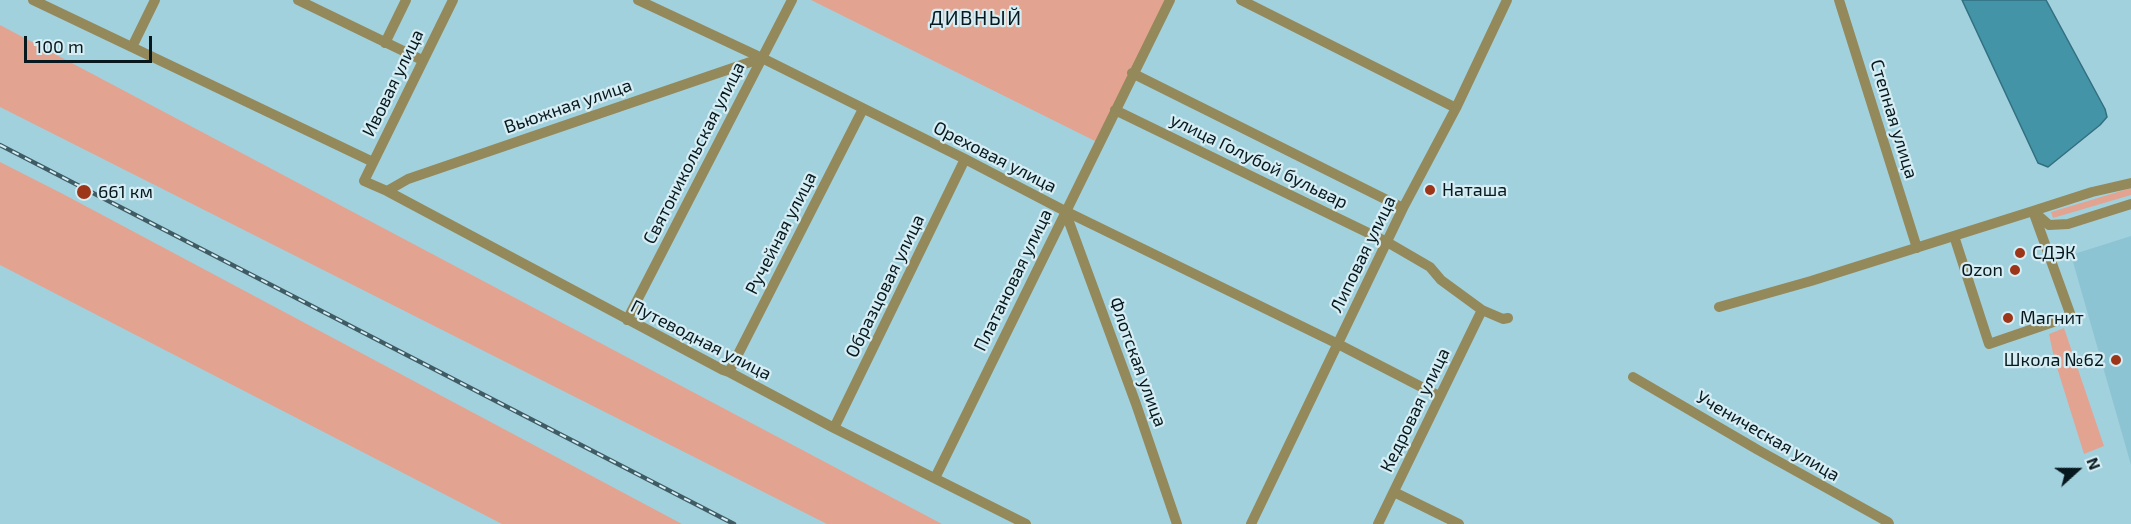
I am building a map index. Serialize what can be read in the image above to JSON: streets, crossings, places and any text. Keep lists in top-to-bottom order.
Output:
{
  "streets": {
    "street": [
      "Ивовая улица",
      "Вьюжная улица",
      "Степная улица",
      "Святоникольская улица",
      "Ореховая улица",
      "улица Голубой бульвар",
      "Ручейная улица",
      "Липовая улица",
      "Платановая улица",
      "Образцовая улица",
      "Путеводная улица",
      "Флотская улица",
      "Кедровая улица",
      "Ученическая улица"
    ]
  },
  "crossings": [
    ["Ивовая улица", "Путеводная улица"],
    ["Вьюжная улица", "Святоникольская улица"],
    ["Вьюжная улица", "Ореховая улица"],
    ["Вьюжная улица", "Путеводная улица"],
    ["Святоникольская улица", "Ореховая улица"],
    ["Святоникольская улица", "Путеводная улица"],
    ["Ореховая улица", "Ручейная улица"],
    ["Ореховая улица", "Липовая улица"],
    ["Ореховая улица", "Платановая улица"],
    ["Ореховая улица", "Образцовая улица"],
    ["Ореховая улица", "Флотская улица"],
    ["Ореховая улица", "Кедровая улица"],
    ["улица Голубой бульвар", "Липовая улица"],
    ["улица Голубой бульвар", "Платановая улица"],
    ["улица Голубой бульвар", "Кедровая улица"],
    ["Ручейная улица", "Путеводная улица"],
    ["Платановая улица", "Путеводная улица"],
    ["Платановая улица", "Флотская улица"],
    ["Образцовая улица", "Путеводная улица"]
  ],
  "districts": ["ДИВНЫЙ"],
  "places": [
    "Наташа",
    "661 км",
    "СДЭК",
    "Ozon",
    "Магнит",
    "Школа №62"
  ],
  "scale_bar": "100 m",
  "north": "right"
}
